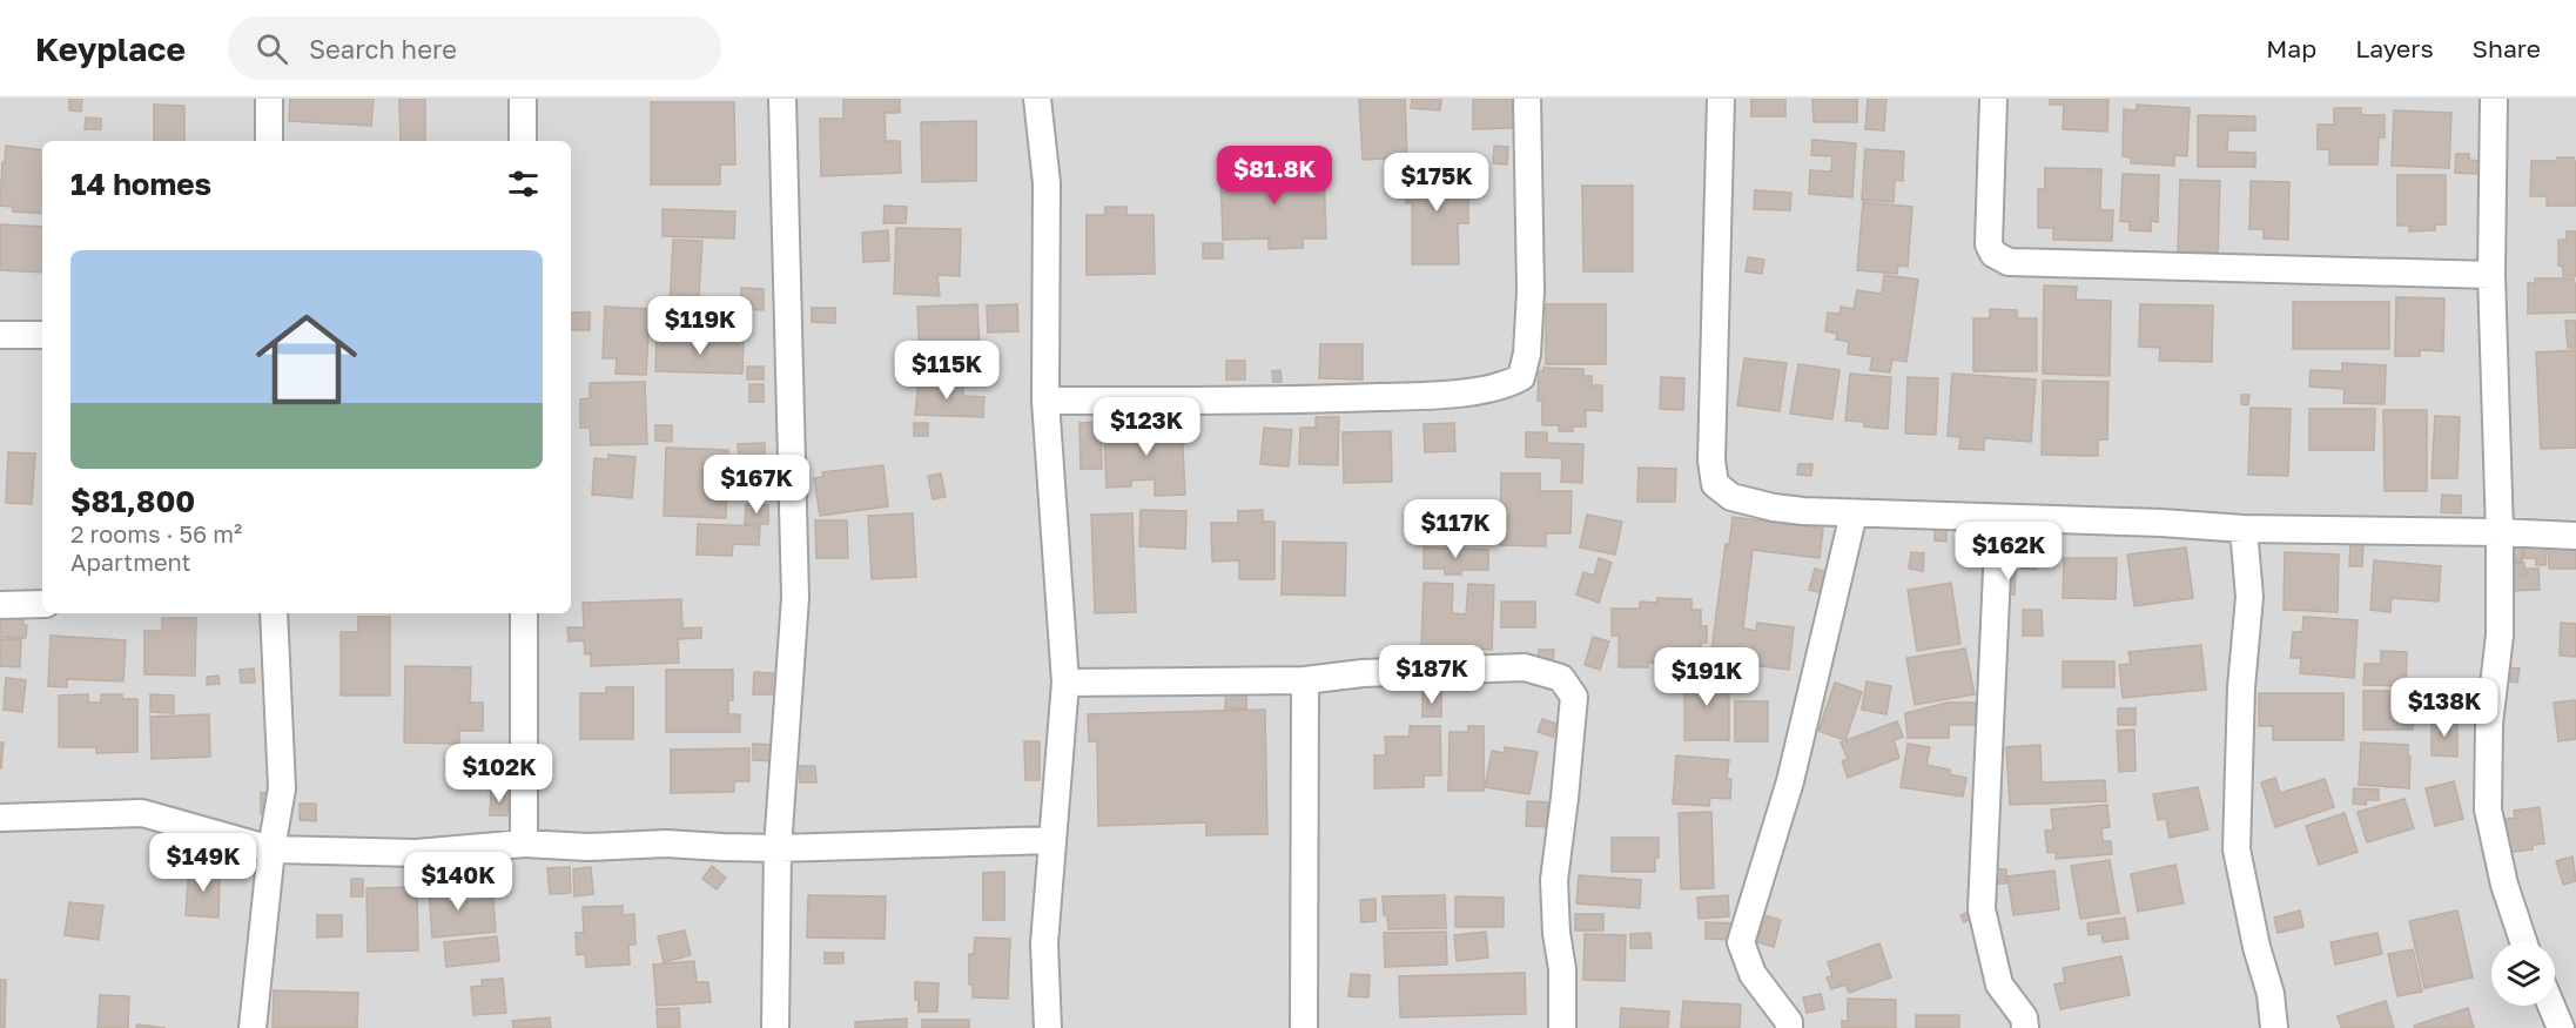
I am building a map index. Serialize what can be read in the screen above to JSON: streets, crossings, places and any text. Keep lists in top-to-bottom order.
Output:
{
  "page": {
    "header": "Keyplace",
    "search": "Search here",
    "nav": ["Map", "Layers", "Share"],
    "heading": "14 homes",
    "price": [
      "$81.8K",
      "$175K",
      "$119K",
      "$115K",
      "$123K",
      "$167K",
      "$117K",
      "$162K",
      "$187K",
      "$191K",
      "$138K",
      "$102K",
      "$149K",
      "$140K"
    ],
    "list": [
      {
        "name": "$81,800",
        "note": "2 rooms · 56 m² · Apartment"
      }
    ]
  }
}
